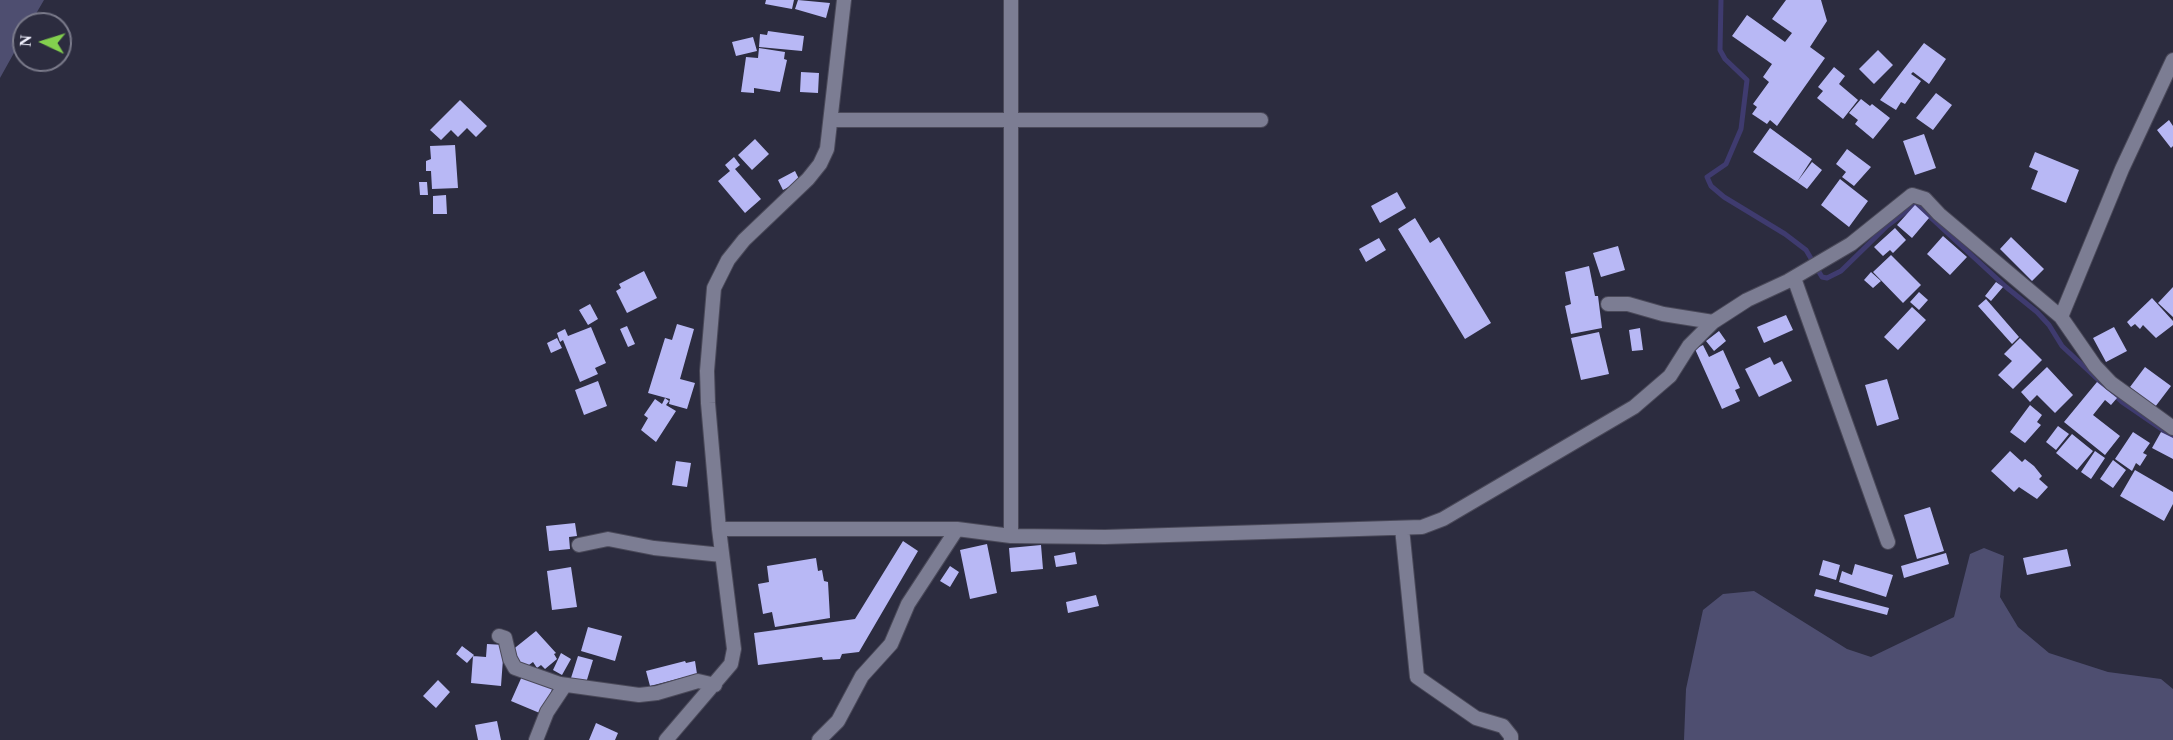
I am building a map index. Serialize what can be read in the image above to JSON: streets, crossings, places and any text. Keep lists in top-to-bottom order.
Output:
{
  "north": "left"
}
